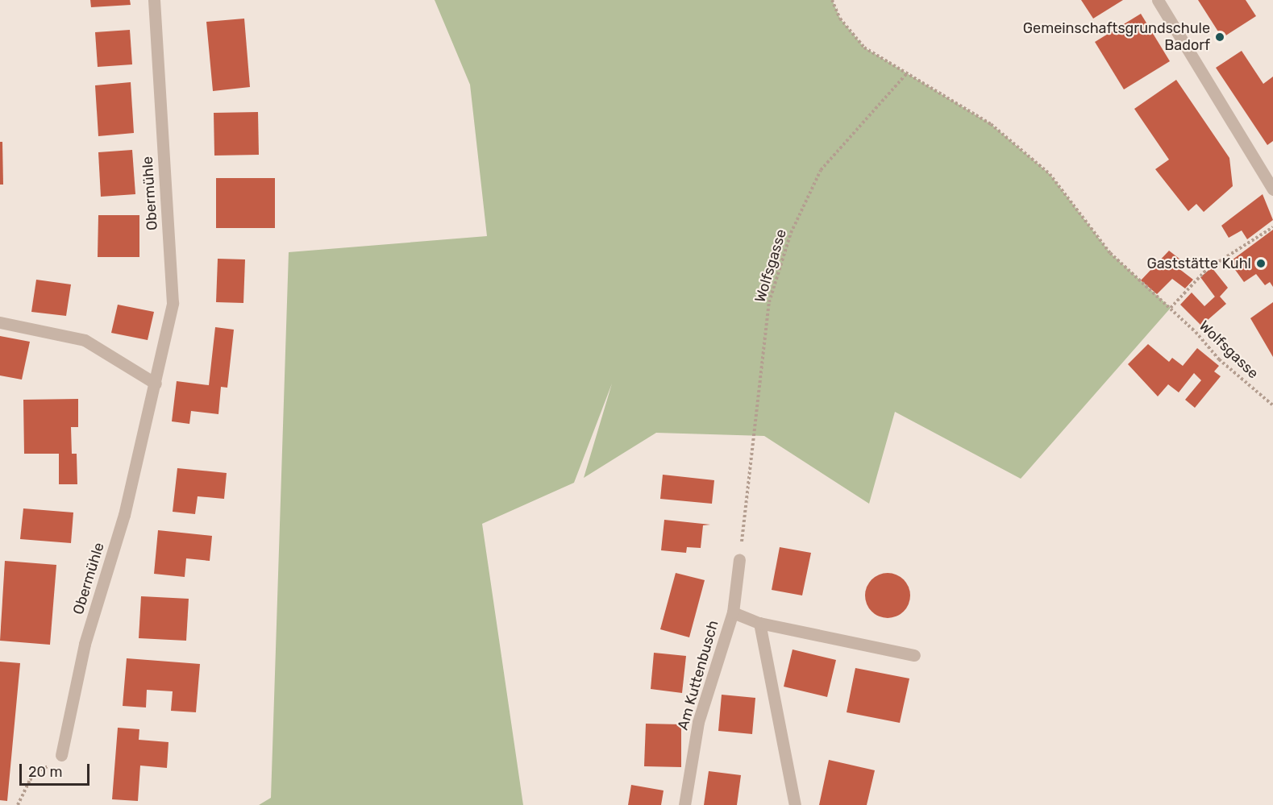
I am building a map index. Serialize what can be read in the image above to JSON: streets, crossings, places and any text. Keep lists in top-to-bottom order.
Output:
{
  "streets": {
    "street": ["Obermühle", "Am Kuttenbusch"],
    "path": ["Wolfsgasse"]
  },
  "crossings": [
    ["Wolfsgasse", "Am Kuttenbusch"]
  ],
  "places": ["Gemeinschaftsgrundschule Badorf", "Gaststätte Kuhl"],
  "scale_bar": "20 m"
}
